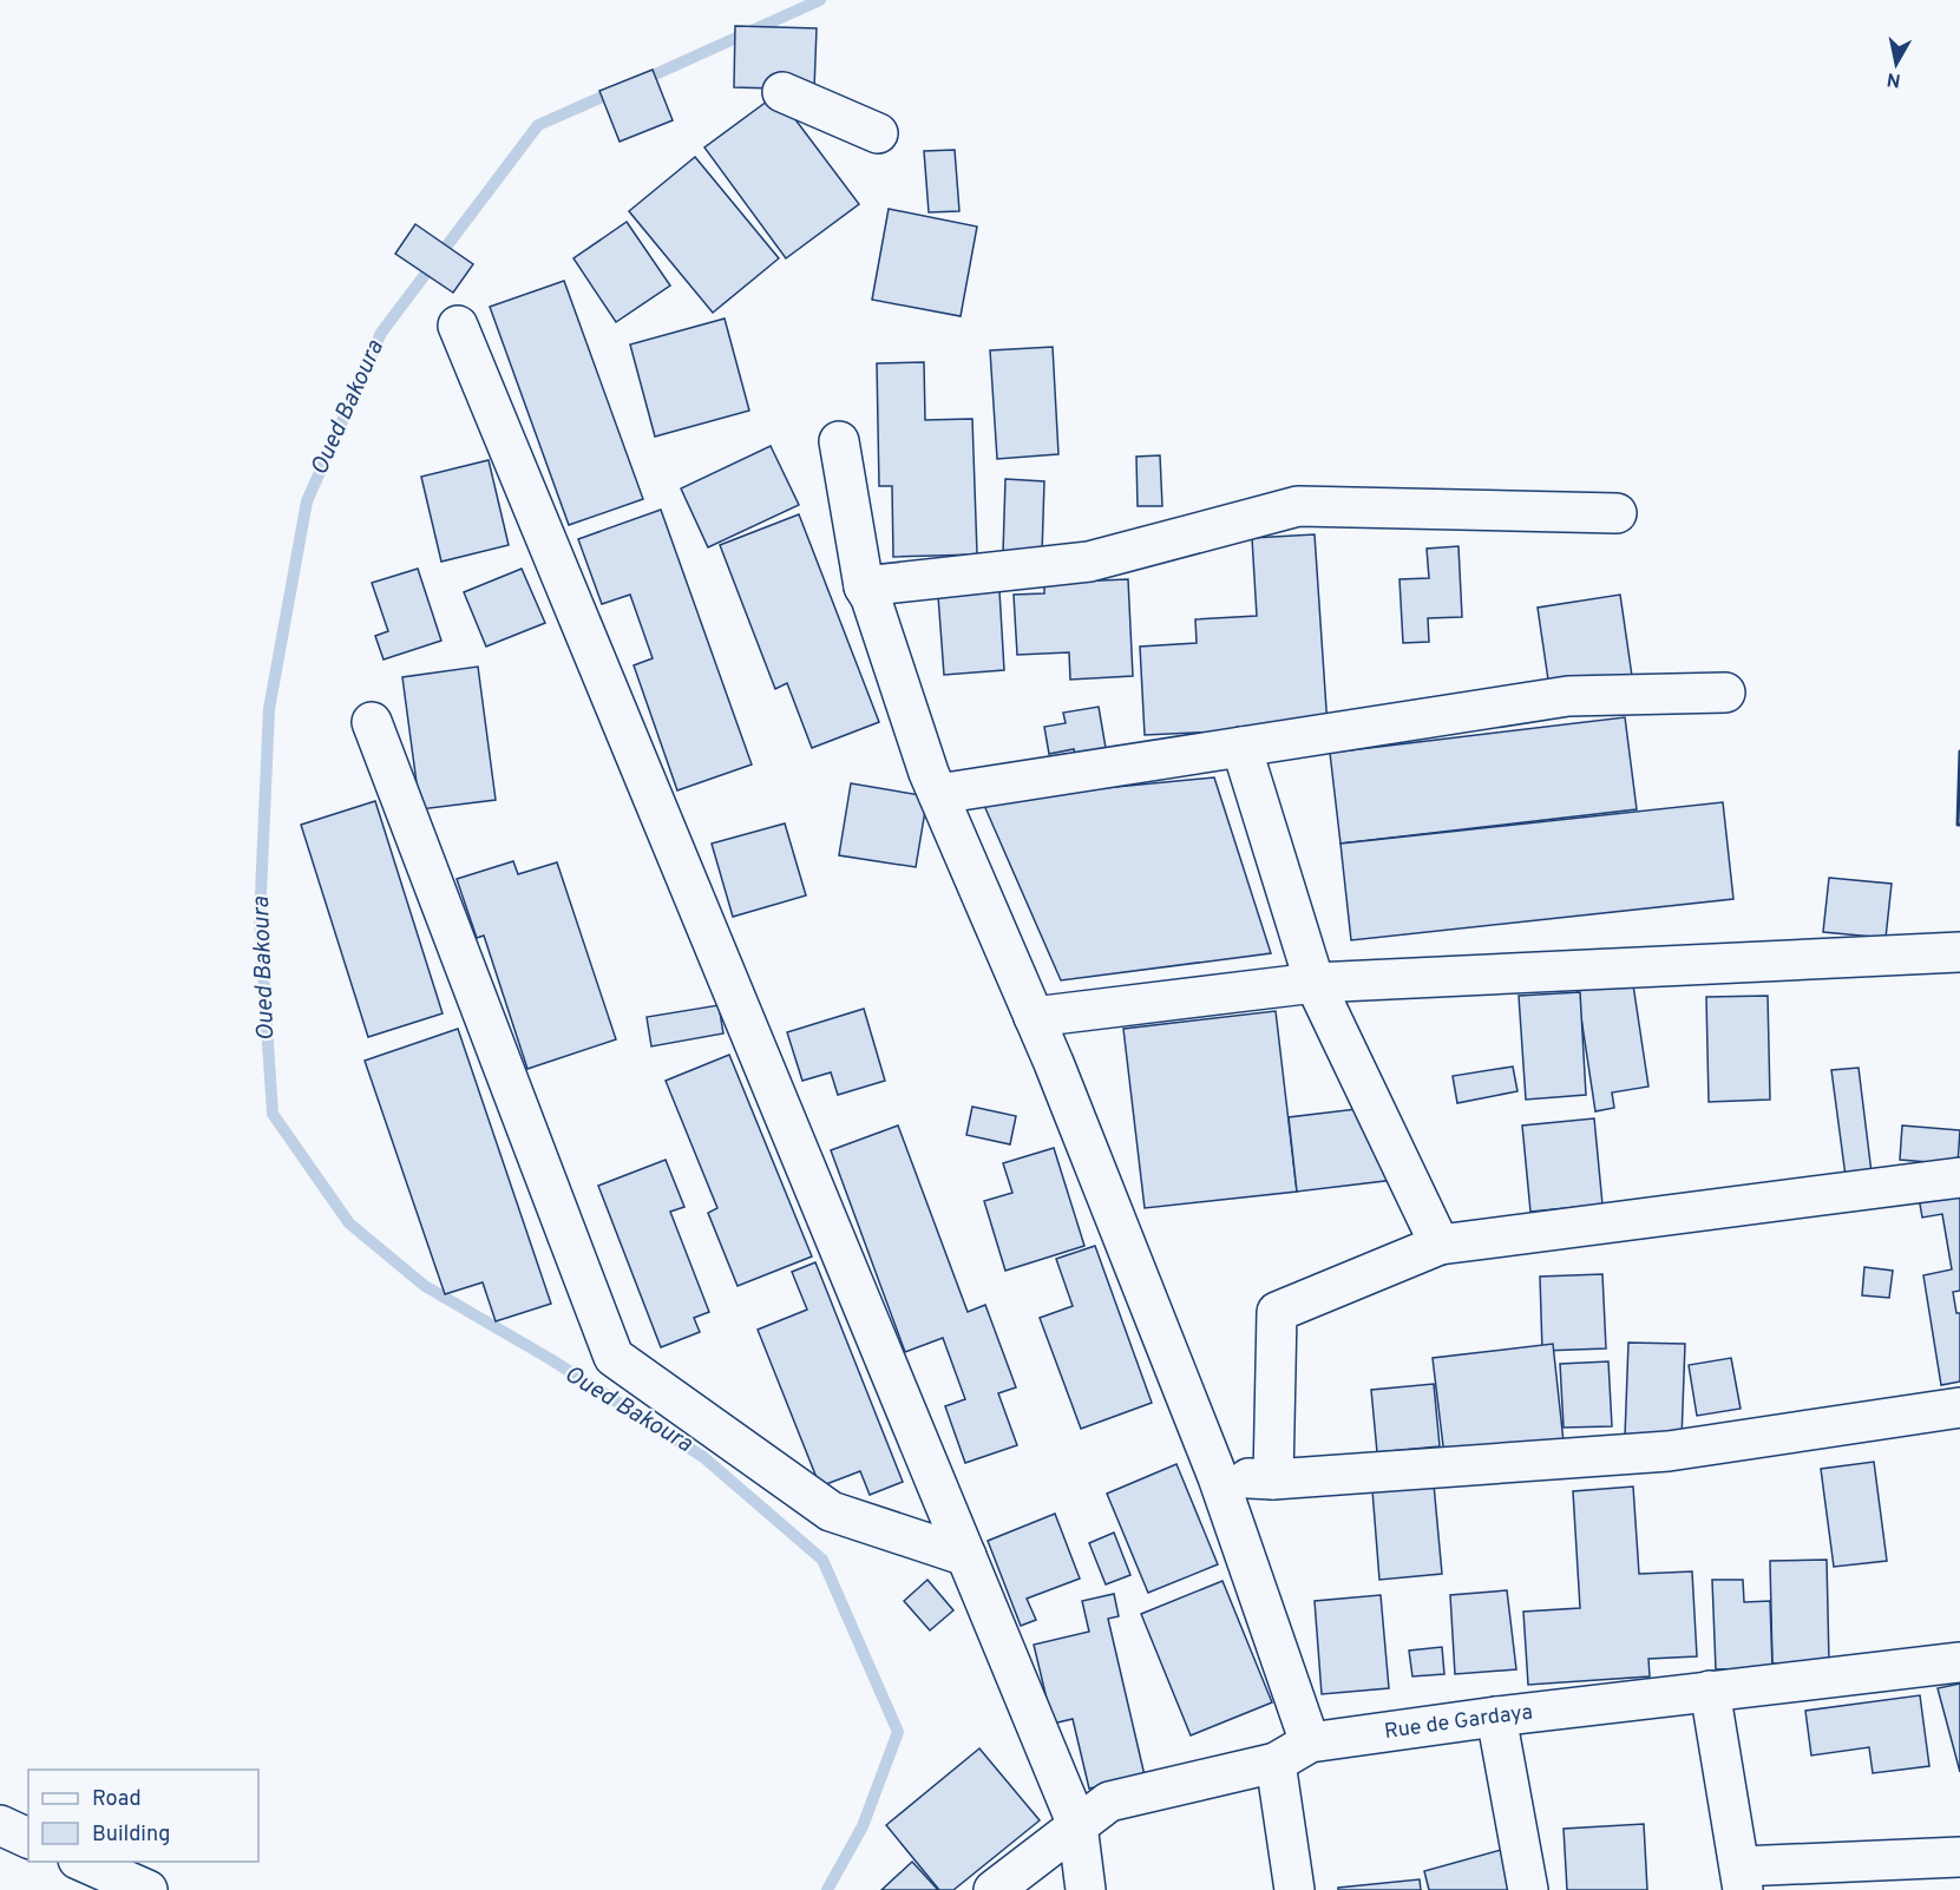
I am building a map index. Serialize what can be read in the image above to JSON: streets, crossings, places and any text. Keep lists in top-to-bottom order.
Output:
{
  "streets": {
    "street": ["Rue de Gardaya"]
  },
  "water": ["Oued Bakoura"],
  "legend": ["Road", "Building"],
  "north": "bottom"
}
